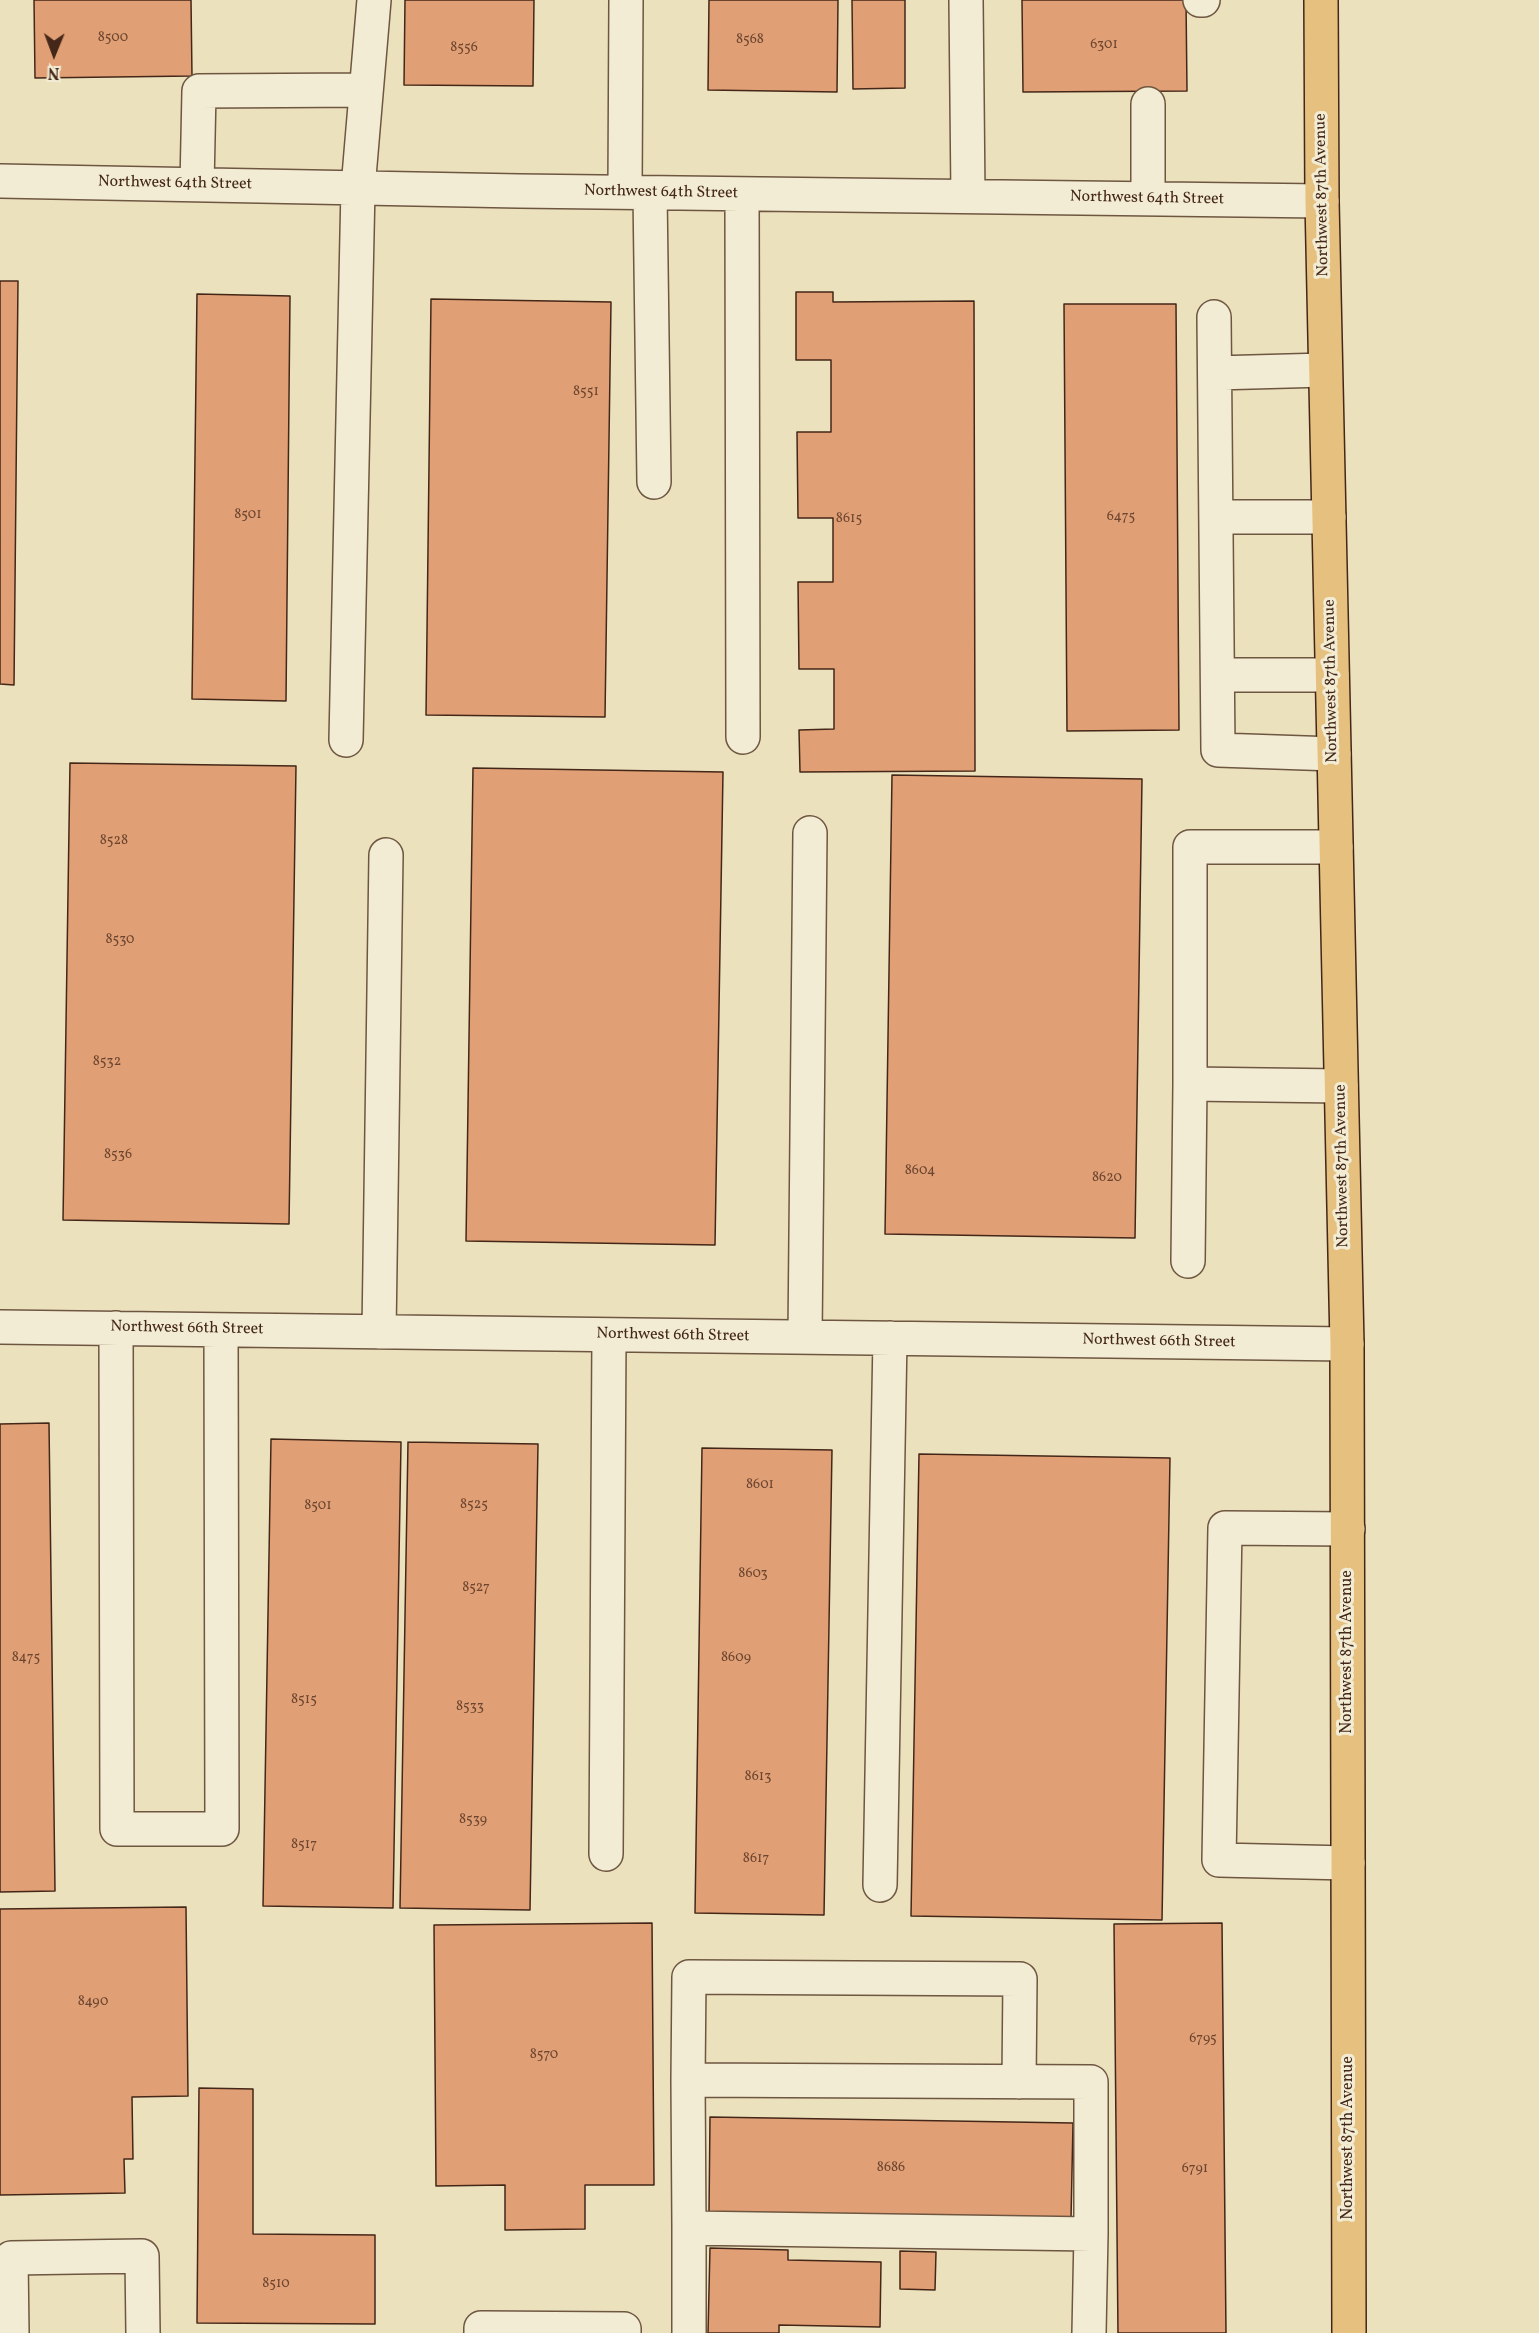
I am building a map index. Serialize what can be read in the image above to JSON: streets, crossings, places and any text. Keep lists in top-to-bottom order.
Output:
{
  "streets": {
    "main road": ["Northwest 87th Avenue"],
    "street": ["Northwest 64th Street", "Northwest 66th Street"]
  },
  "crossings": [
    ["Northwest 64th Street", "Northwest 87th Avenue"],
    ["Northwest 87th Avenue", "Northwest 66th Street"]
  ],
  "house_numbers": [
    "8500",
    "8568",
    "6301",
    "8556",
    "8551",
    "8501",
    "6475",
    "8615",
    "8528",
    "8530",
    "8532",
    "8536",
    "8604",
    "8620",
    "8601",
    "8525",
    "8501",
    "8603",
    "8527",
    "8475",
    "8609",
    "8515",
    "8533",
    "8613",
    "8539",
    "8517",
    "8617",
    "8490",
    "6795",
    "8570",
    "8686",
    "6791",
    "8510"
  ],
  "north": "bottom"
}
